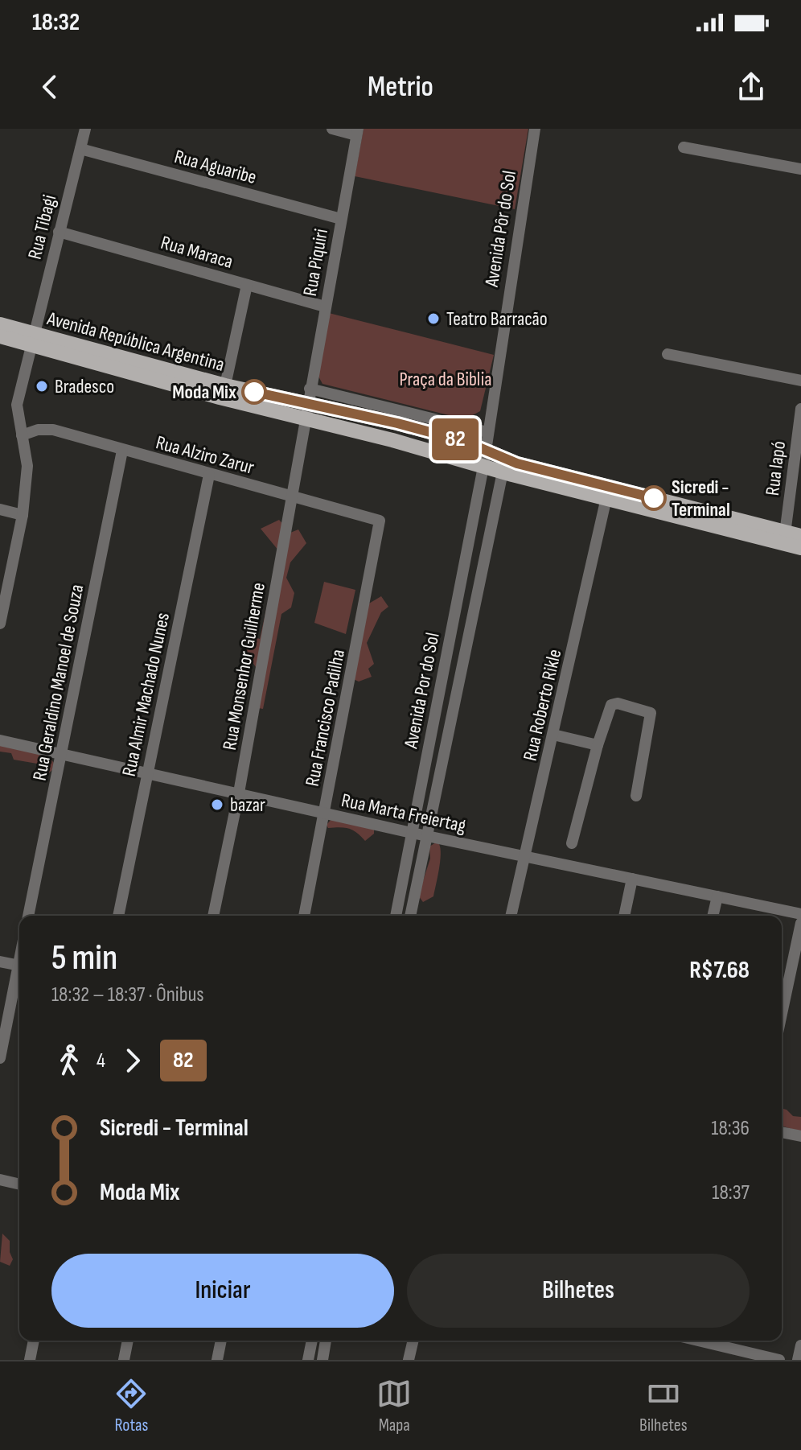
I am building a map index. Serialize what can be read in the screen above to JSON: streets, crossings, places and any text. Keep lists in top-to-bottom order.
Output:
{
  "streets": {
    "main road": ["Avenida República Argentina"],
    "street": [
      "Rua Aguaribe",
      "Rua Tibagi",
      "Avenida Pôr do Sol",
      "Rua Maraca",
      "Rua Piquiri",
      "Rua Alziro Zarur",
      "Rua Iapó",
      "Rua Monsenhor Guilherme",
      "Rua Geraldino Manoel de Souza",
      "Avenida Por do Sol",
      "Rua Almir Machado Nunes",
      "Rua Roberto Rikle",
      "Rua Francisco Padilha",
      "Rua Marta Freiertag"
    ]
  },
  "crossings": [
    ["Rua Aguaribe", "Rua Tibagi"],
    ["Rua Aguaribe", "Rua Piquiri"],
    ["Rua Tibagi", "Rua Maraca"],
    ["Rua Tibagi", "Avenida República Argentina"],
    ["Rua Tibagi", "Rua Alziro Zarur"],
    ["Avenida Pôr do Sol", "Avenida República Argentina"],
    ["Avenida Pôr do Sol", "Avenida Por do Sol"],
    ["Rua Maraca", "Rua Piquiri"],
    ["Rua Piquiri", "Avenida República Argentina"],
    ["Rua Piquiri", "Rua Monsenhor Guilherme"],
    ["Avenida República Argentina", "Rua Monsenhor Guilherme"],
    ["Avenida República Argentina", "Avenida Por do Sol"],
    ["Rua Alziro Zarur", "Rua Monsenhor Guilherme"],
    ["Rua Alziro Zarur", "Rua Geraldino Manoel de Souza"],
    ["Rua Alziro Zarur", "Rua Almir Machado Nunes"],
    ["Rua Alziro Zarur", "Rua Francisco Padilha"],
    ["Rua Monsenhor Guilherme", "Rua Marta Freiertag"],
    ["Rua Geraldino Manoel de Souza", "Rua Marta Freiertag"],
    ["Avenida Por do Sol", "Rua Marta Freiertag"],
    ["Rua Almir Machado Nunes", "Rua Marta Freiertag"],
    ["Rua Roberto Rikle", "Rua Marta Freiertag"],
    ["Rua Francisco Padilha", "Rua Marta Freiertag"]
  ],
  "parks": ["Praça da Biblia"],
  "places": [
    "Teatro Barracão",
    "Bradesco",
    "Moda Mix",
    "Sicredi - Terminal",
    "bazar"
  ],
  "lines": ["bus line 82"],
  "page": {
    "status": "18:32",
    "header": "Metrio",
    "on_map": "82",
    "heading": ["5 min", "18:32 – 18:37 · Ônibus", "R$7.68"],
    "legs": ["4", "82"],
    "list": [
      {
        "name": "Sicredi - Terminal",
        "value": "18:36"
      },
      {
        "name": "Moda Mix",
        "value": "18:37"
      }
    ],
    "buttons": ["Iniciar", "Bilhetes"],
    "tabs": ["Rotas", "Mapa", "Bilhetes"]
  }
}
